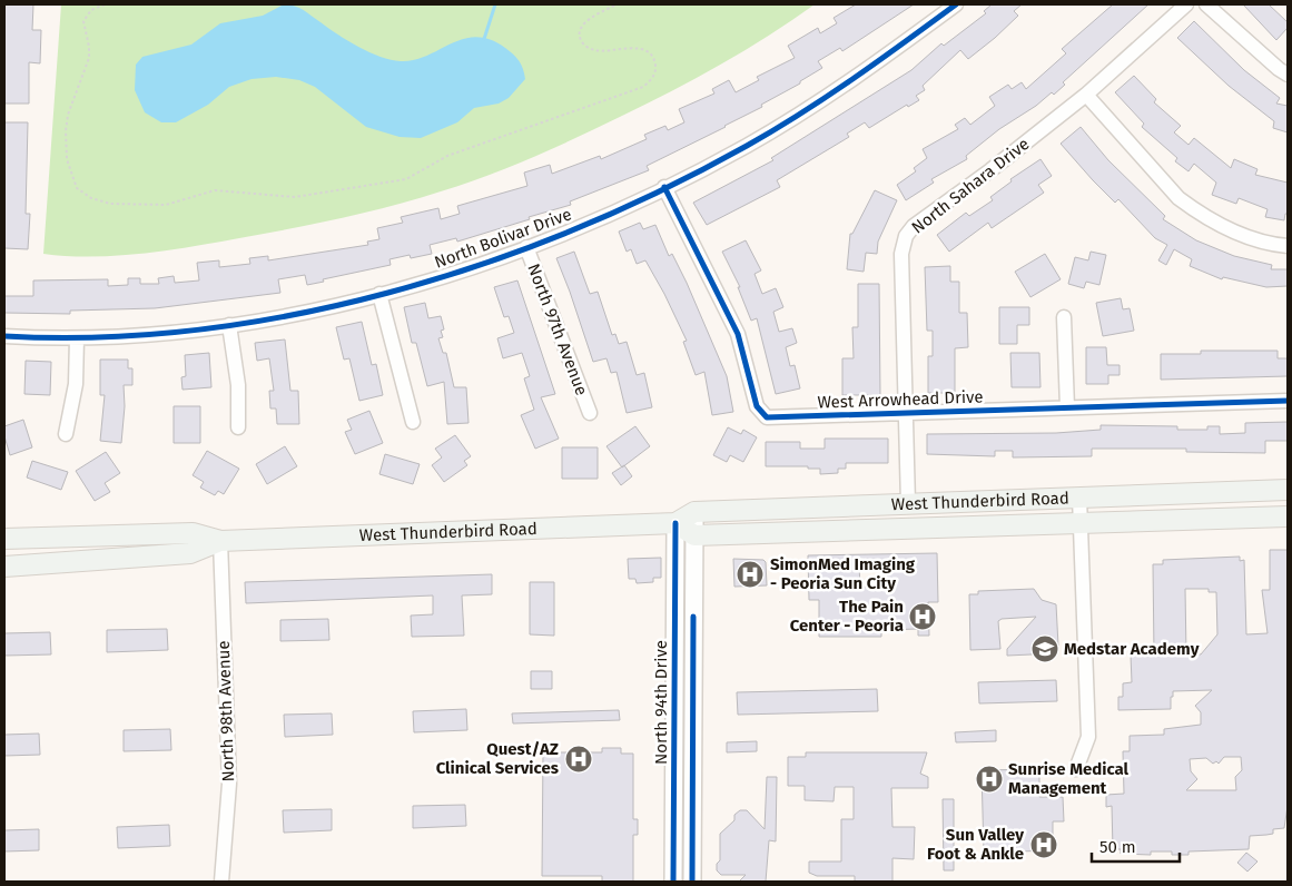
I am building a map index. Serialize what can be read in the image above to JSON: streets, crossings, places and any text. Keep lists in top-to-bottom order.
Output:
{
  "streets": {
    "main road": ["West Thunderbird Road"],
    "street": [
      "North Sahara Drive",
      "North Bolivar Drive",
      "North 97th Avenue",
      "West Arrowhead Drive",
      "North 94th Drive",
      "North 98th Avenue"
    ]
  },
  "crossings": [
    ["North Sahara Drive", "West Arrowhead Drive"],
    ["North Sahara Drive", "West Thunderbird Road"],
    ["North Bolivar Drive", "North 97th Avenue"],
    ["North Bolivar Drive", "West Arrowhead Drive"],
    ["West Thunderbird Road", "North 94th Drive"],
    ["West Thunderbird Road", "North 98th Avenue"]
  ],
  "places": {
    "hospital": [
      "SimonMed Imaging - Peoria Sun City",
      "The Pain Center - Peoria",
      "Quest/AZ Clinical Services",
      "Sunrise Medical Management",
      "Sun Valley Foot & Ankle"
    ],
    "school or university": ["Medstar Academy"]
  },
  "scale_bar": "50 m"
}
